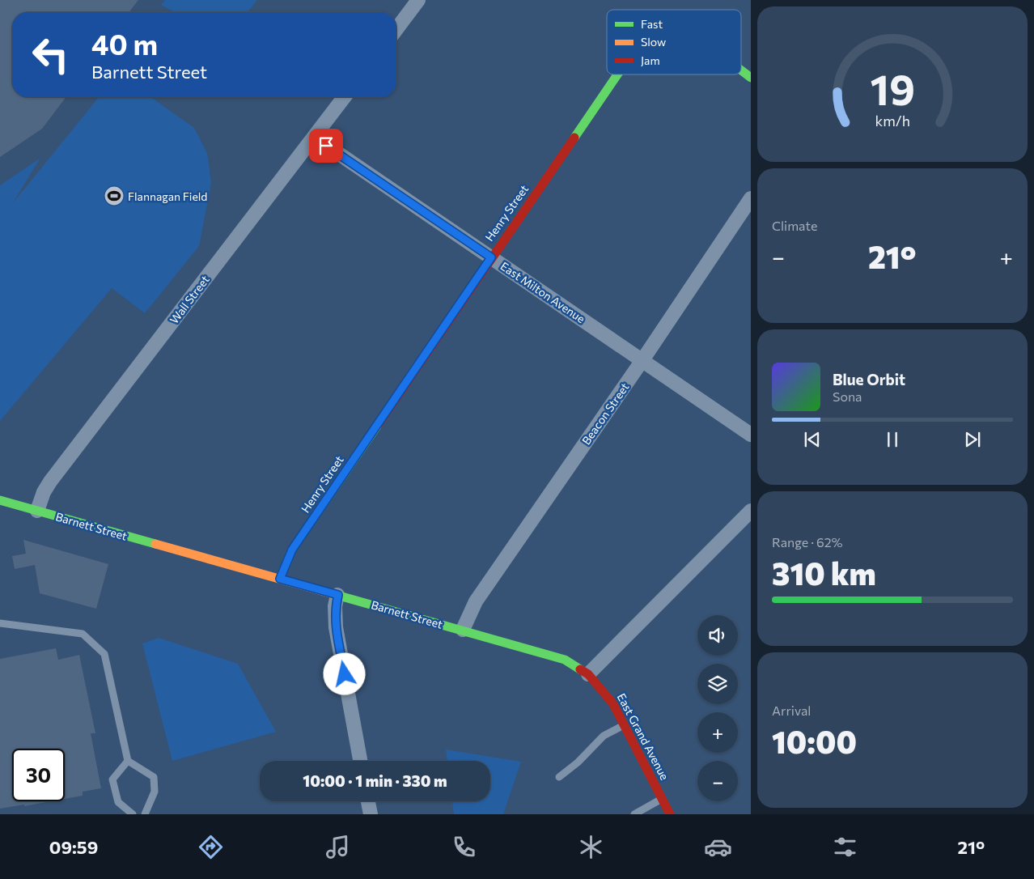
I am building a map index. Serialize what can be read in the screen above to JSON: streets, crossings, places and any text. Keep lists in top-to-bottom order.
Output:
{
  "streets": {
    "street": [
      "Henry Street",
      "East Milton Avenue",
      "Wall Street",
      "Beacon Street",
      "Barnett Street",
      "East Grand Avenue"
    ]
  },
  "crossings": [
    ["Henry Street", "East Milton Avenue"],
    ["Henry Street", "Barnett Street"],
    ["East Milton Avenue", "Wall Street"],
    ["East Milton Avenue", "Beacon Street"],
    ["Wall Street", "Barnett Street"],
    ["Beacon Street", "Barnett Street"],
    ["Barnett Street", "East Grand Avenue"]
  ],
  "places": {
    "sports": ["Flannagan Field"]
  },
  "legend": ["Fast", "Slow", "Jam"],
  "page": {
    "turn": ["40 m", "Barnett Street"],
    "tile": [
      "Climate",
      ["Range · 62%", "310 km"],
      ["Arrival", "10:00"]
    ],
    "heat": ["−", "21°", "+"],
    "song": ["Blue Orbit", "Sona"],
    "map_buttons": ["+", "−"],
    "limit": "30",
    "trip": "10:00 · 1 min · 330 m",
    "tabs": ["09:59", "21°"],
    "gauge": ["19", "km/h"]
  }
}
